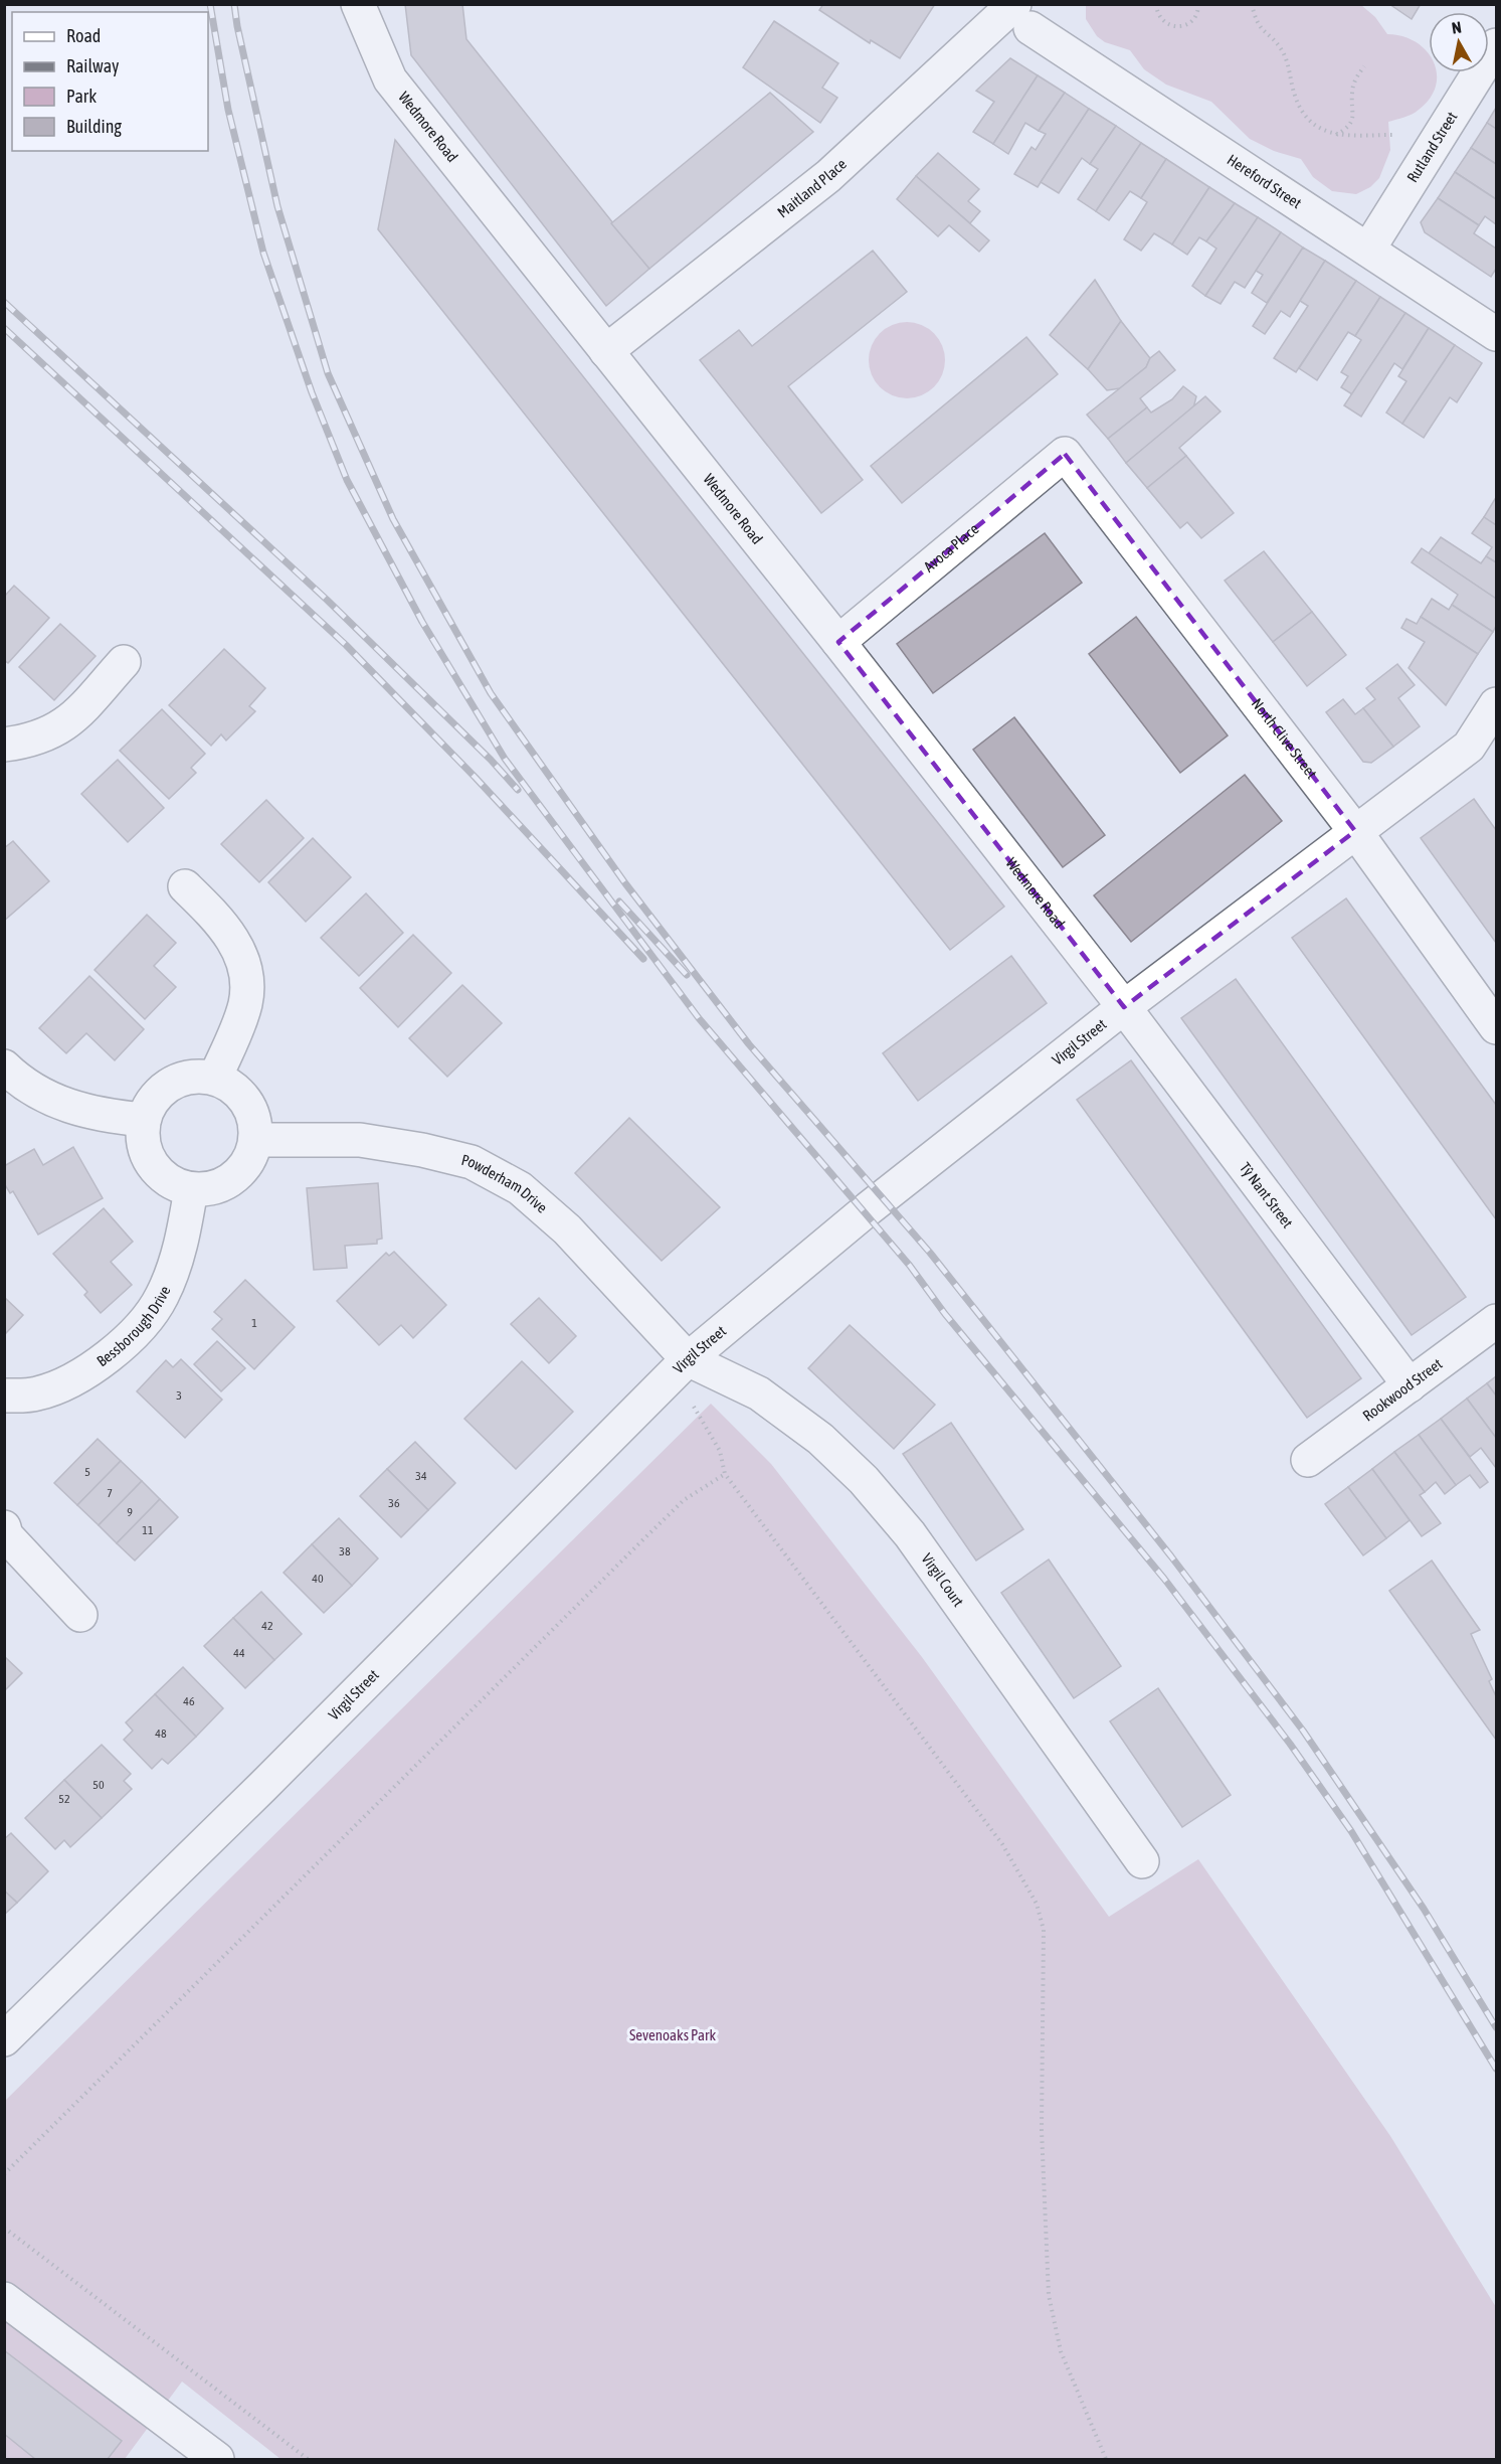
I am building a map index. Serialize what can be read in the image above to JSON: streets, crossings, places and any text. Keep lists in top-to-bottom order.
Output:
{
  "streets": {
    "street": [
      "Wedmore Road",
      "Rutland Street",
      "Hereford Street",
      "Maitland Place",
      "Avoca Place",
      "North Clive Street",
      "Virgil Street",
      "Powderham Drive",
      "Tŷ Nant Street",
      "Bessborough Drive",
      "Rookwood Street",
      "Virgil Court"
    ]
  },
  "crossings": [
    ["Wedmore Road", "Maitland Place"],
    ["Wedmore Road", "Avoca Place"],
    ["Wedmore Road", "Virgil Street"],
    ["Wedmore Road", "Tŷ Nant Street"],
    ["Rutland Street", "Hereford Street"],
    ["Hereford Street", "Maitland Place"],
    ["Avoca Place", "North Clive Street"],
    ["North Clive Street", "Virgil Street"],
    ["Virgil Street", "Powderham Drive"],
    ["Virgil Street", "Tŷ Nant Street"],
    ["Virgil Street", "Virgil Court"],
    ["Powderham Drive", "Bessborough Drive"],
    ["Powderham Drive", "Virgil Court"],
    ["Tŷ Nant Street", "Rookwood Street"]
  ],
  "parks": ["Sevenoaks Park"],
  "house_numbers": [
    "1",
    "3",
    "5",
    "34",
    "7",
    "36",
    "9",
    "11",
    "38",
    "40",
    "42",
    "44",
    "46",
    "48",
    "50",
    "52"
  ],
  "legend": [
    "Road",
    "Railway",
    "Park",
    "Building"
  ],
  "north": "top"
}
